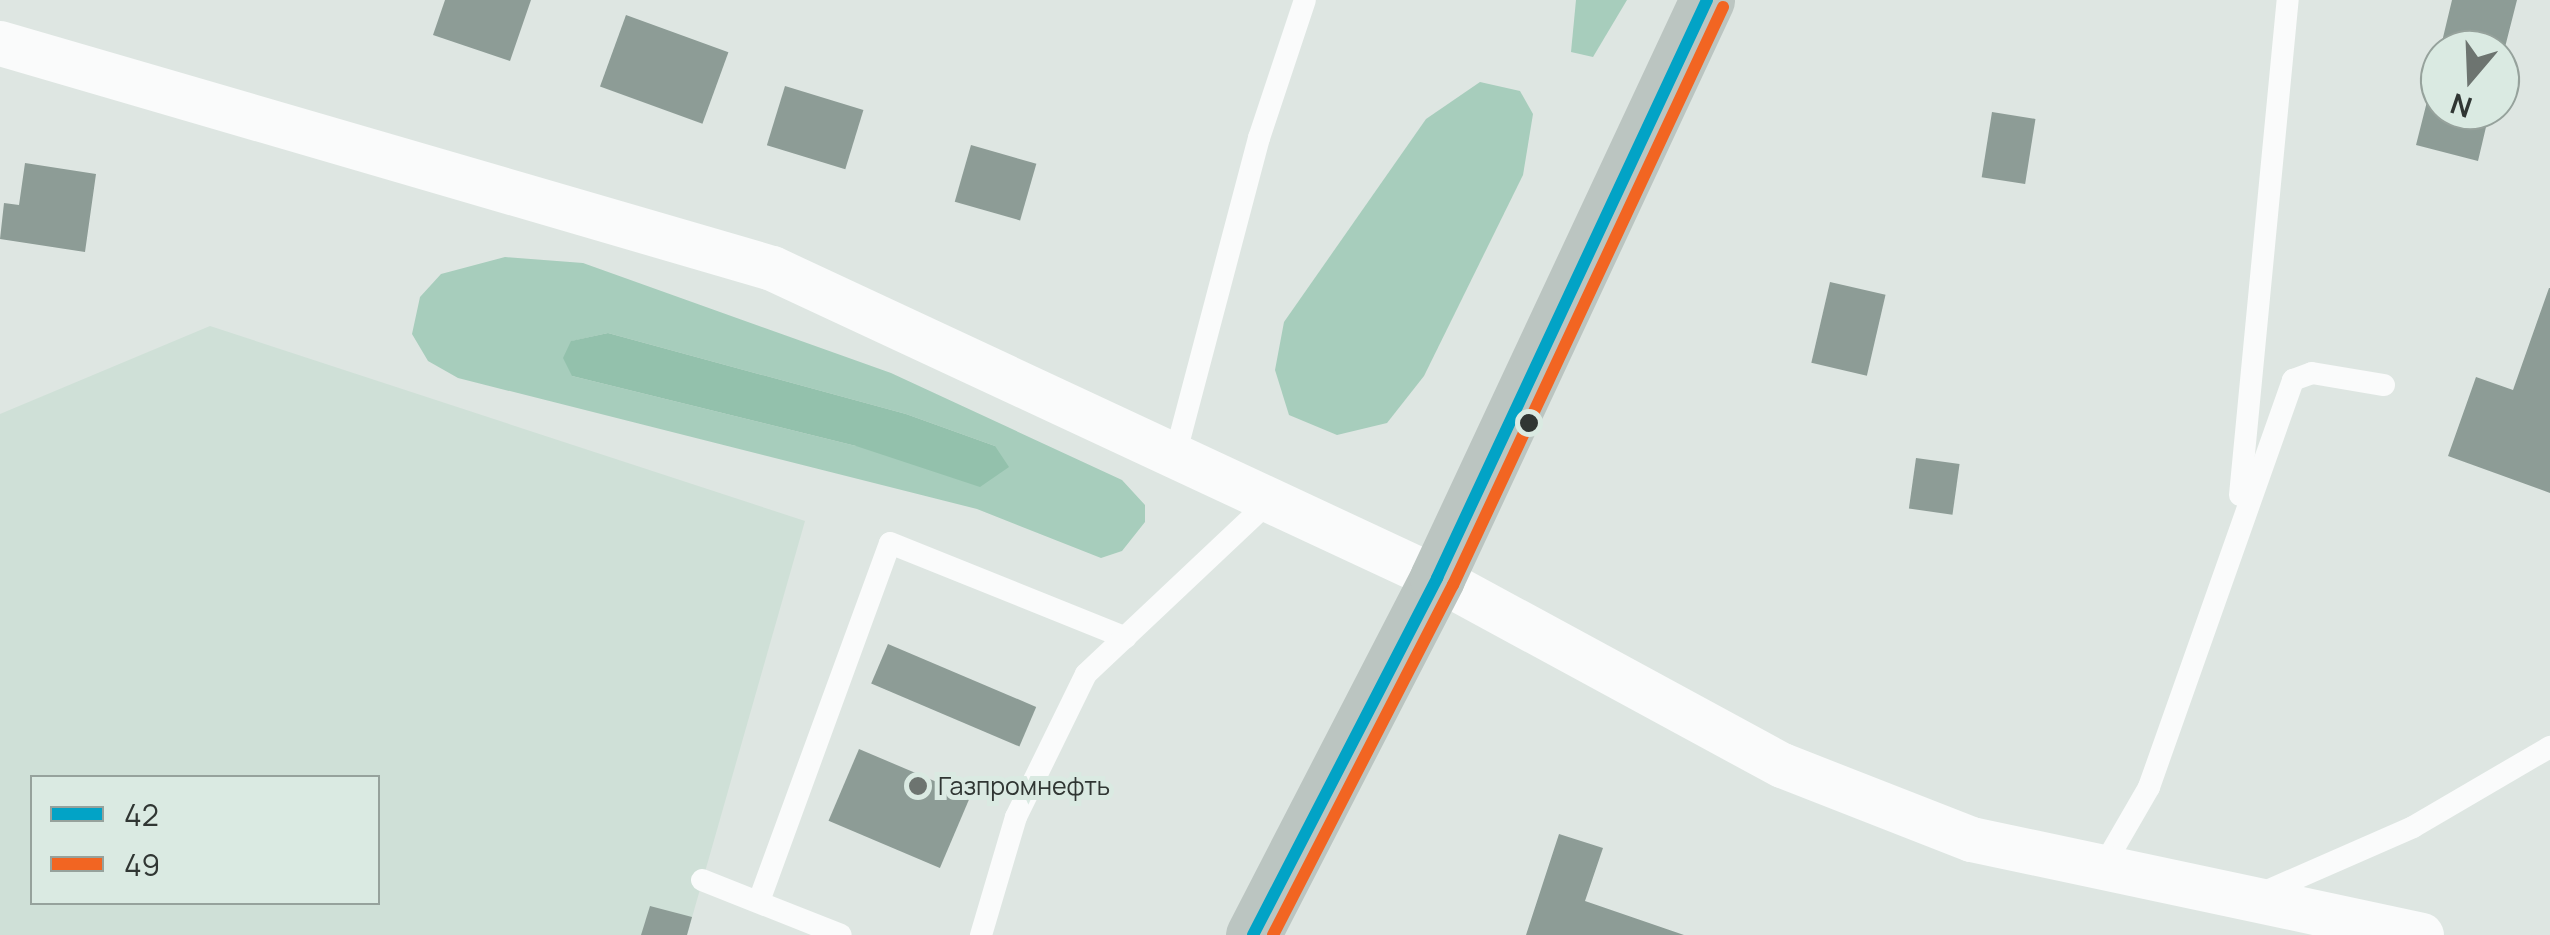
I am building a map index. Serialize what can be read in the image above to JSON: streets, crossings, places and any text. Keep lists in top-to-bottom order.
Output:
{
  "places": ["Газпромнефть"],
  "lines": ["transit line 42", "transit line 49"],
  "legend": ["42", "49"],
  "north": "bottom"
}
